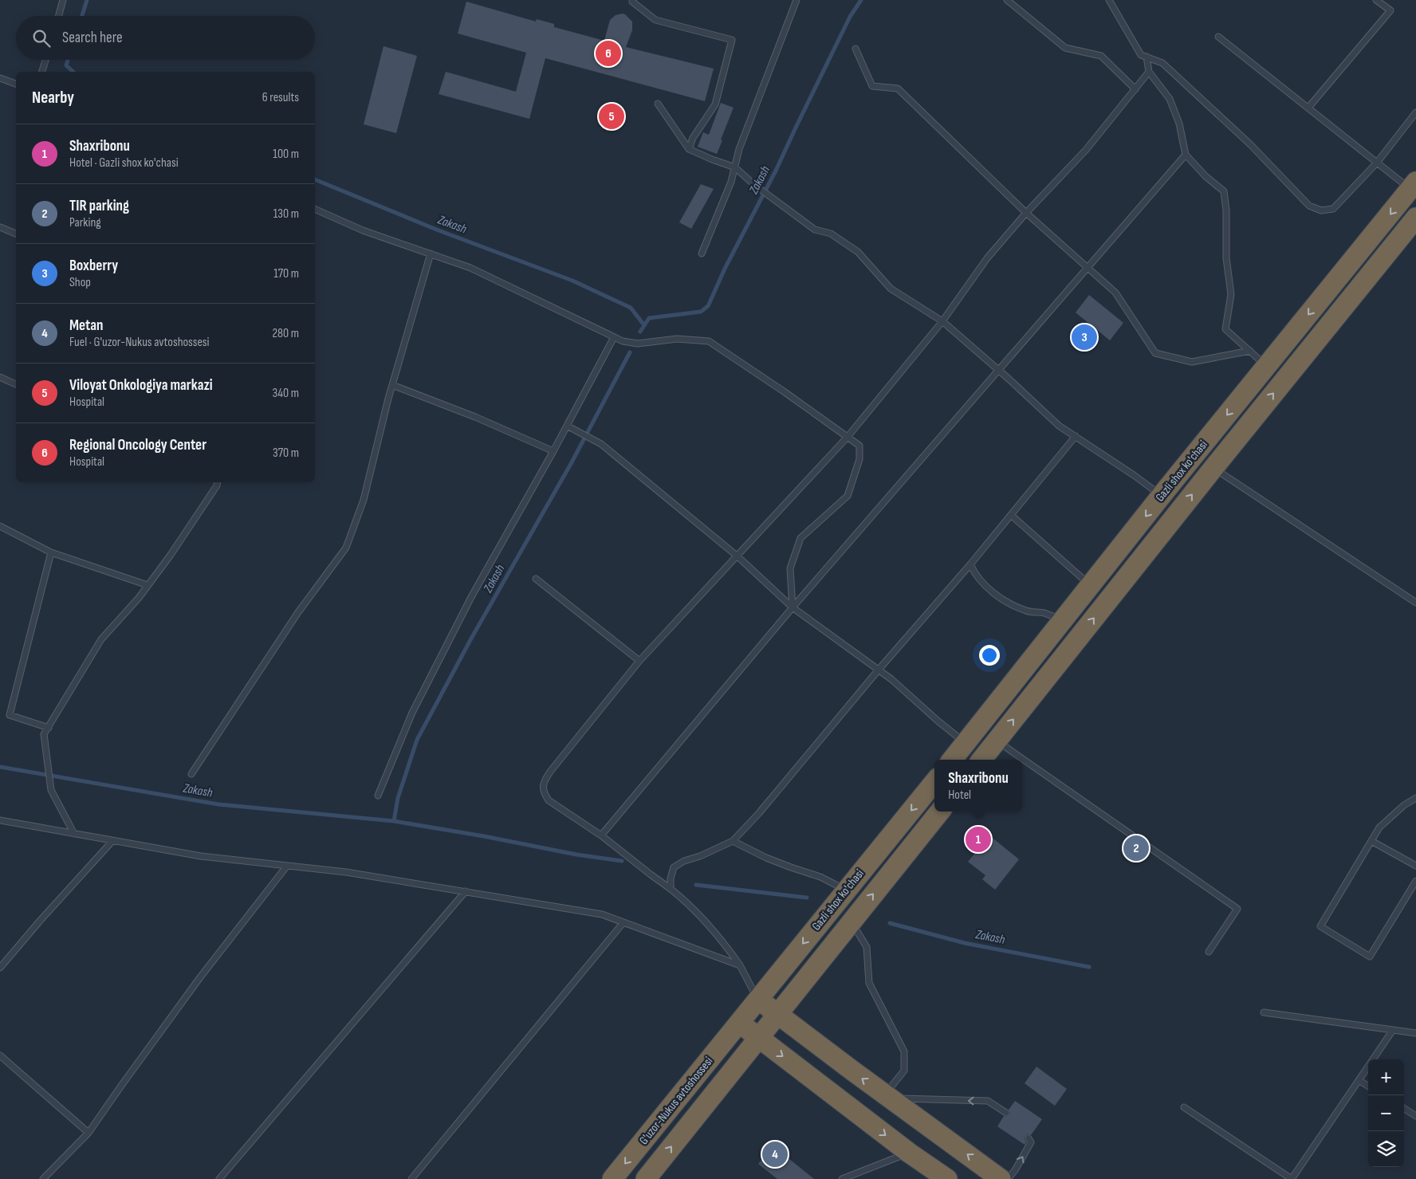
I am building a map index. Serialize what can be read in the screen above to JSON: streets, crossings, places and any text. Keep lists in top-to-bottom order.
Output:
{
  "streets": {
    "highway": ["Gazli shox ko'chasi", "G'uzor-Nukus avtoshossesi"]
  },
  "crossings": [
    ["Gazli shox ko'chasi", "G'uzor-Nukus avtoshossesi"]
  ],
  "water": ["Zakash"],
  "page": {
    "search": "Search here",
    "pins": [
      "6",
      "5",
      "3",
      "1",
      "2",
      "4"
    ],
    "heading": ["Nearby", "6 results"],
    "list": [
      {
        "mark": "1",
        "name": "Shaxribonu",
        "note": "Hotel · Gazli shox ko'chasi",
        "value": "100 m"
      },
      {
        "mark": "2",
        "name": "TIR parking",
        "note": "Parking",
        "value": "130 m"
      },
      {
        "mark": "3",
        "name": "Boxberry",
        "note": "Shop",
        "value": "170 m"
      },
      {
        "mark": "4",
        "name": "Metan",
        "note": "Fuel · G'uzor-Nukus avtoshossesi",
        "value": "280 m"
      },
      {
        "mark": "5",
        "name": "Viloyat Onkologiya markazi",
        "note": "Hospital",
        "value": "340 m"
      },
      {
        "mark": "6",
        "name": "Regional Oncology Center",
        "note": "Hospital",
        "value": "370 m"
      }
    ],
    "popup": ["Shaxribonu", "Hotel"],
    "map_buttons": ["+", "−"]
  }
}
